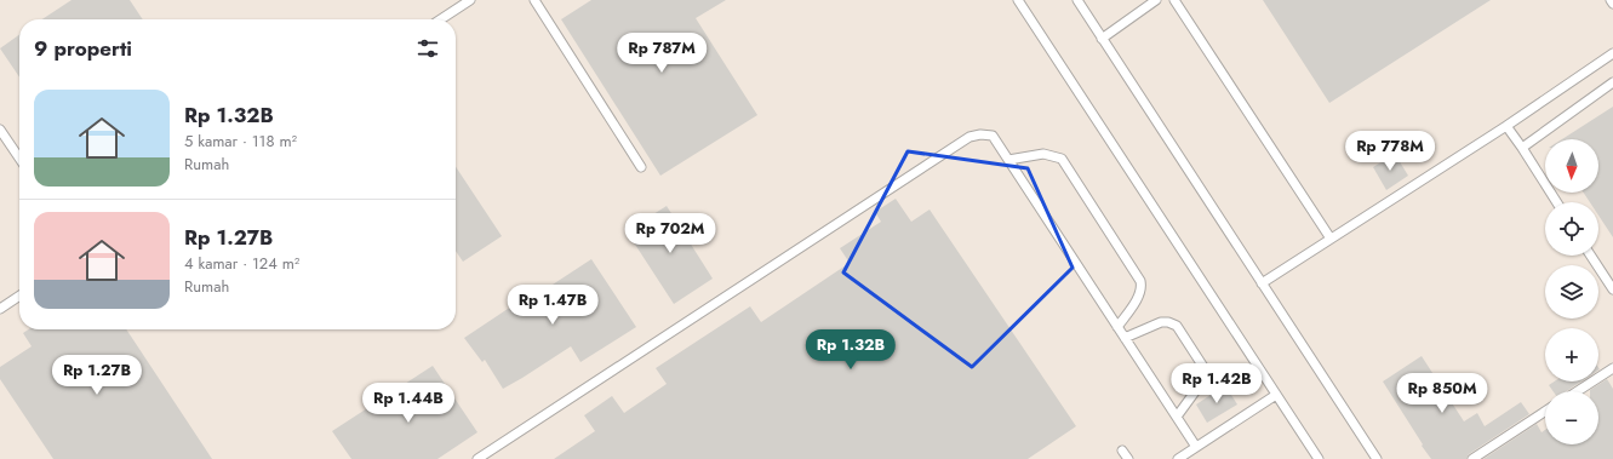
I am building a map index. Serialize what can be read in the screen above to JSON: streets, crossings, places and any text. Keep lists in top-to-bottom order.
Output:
{
  "north": "bottom",
  "page": {
    "heading": "9 properti",
    "price": [
      "Rp 787M",
      "Rp 778M",
      "Rp 702M",
      "Rp 1.47B",
      "Rp 1.32B",
      "Rp 1.27B",
      "Rp 1.42B",
      "Rp 850M",
      "Rp 1.44B"
    ],
    "list": [
      {
        "name": "Rp 1.32B",
        "note": "5 kamar · 118 m² · Rumah"
      },
      {
        "name": "Rp 1.27B",
        "note": "4 kamar · 124 m² · Rumah"
      }
    ],
    "map_buttons": ["+", "−"]
  }
}
